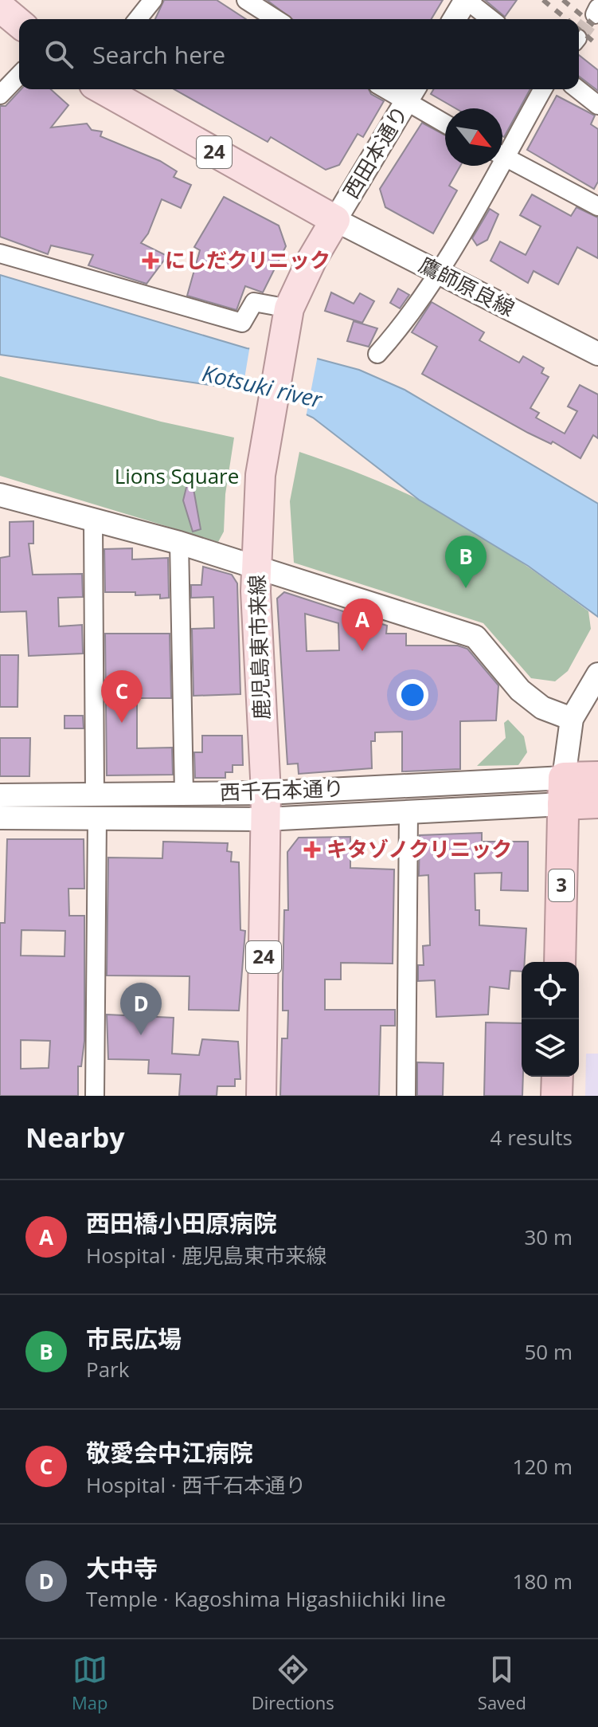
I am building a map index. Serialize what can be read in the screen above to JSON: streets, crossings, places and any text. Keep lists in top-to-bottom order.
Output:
{
  "streets": {
    "highway": ["3"],
    "main road": ["24", "鹿児島東市来線"],
    "street": ["西田本通り", "鷹師原良線", "西千石本通り"]
  },
  "crossings": [
    ["24", "西田本通り"],
    ["24", "鷹師原良線"],
    ["24", "鹿児島東市来線"],
    ["24", "西千石本通り"],
    ["西田本通り", "鷹師原良線"],
    ["鹿児島東市来線", "西千石本通り"],
    ["西千石本通り", "3"]
  ],
  "water": ["Kotsuki river"],
  "parks": ["Lions Square"],
  "places": {
    "health": ["にしだクリニック", "キタゾノクリニック"]
  },
  "north": "bottom right",
  "page": {
    "search": "Search here",
    "pins": [
      "B",
      "A",
      "C",
      "D"
    ],
    "heading": ["Nearby", "4 results"],
    "list": [
      {
        "mark": "A",
        "name": "西田橋小田原病院",
        "note": "Hospital · 鹿児島東市来線",
        "value": "30 m"
      },
      {
        "mark": "B",
        "name": "市民広場",
        "note": "Park",
        "value": "50 m"
      },
      {
        "mark": "C",
        "name": "敬愛会中江病院",
        "note": "Hospital · 西千石本通り",
        "value": "120 m"
      },
      {
        "mark": "D",
        "name": "大中寺",
        "note": "Temple · Kagoshima Higashiichiki line",
        "value": "180 m"
      }
    ],
    "nav": ["Map", "Directions", "Saved"]
  }
}
